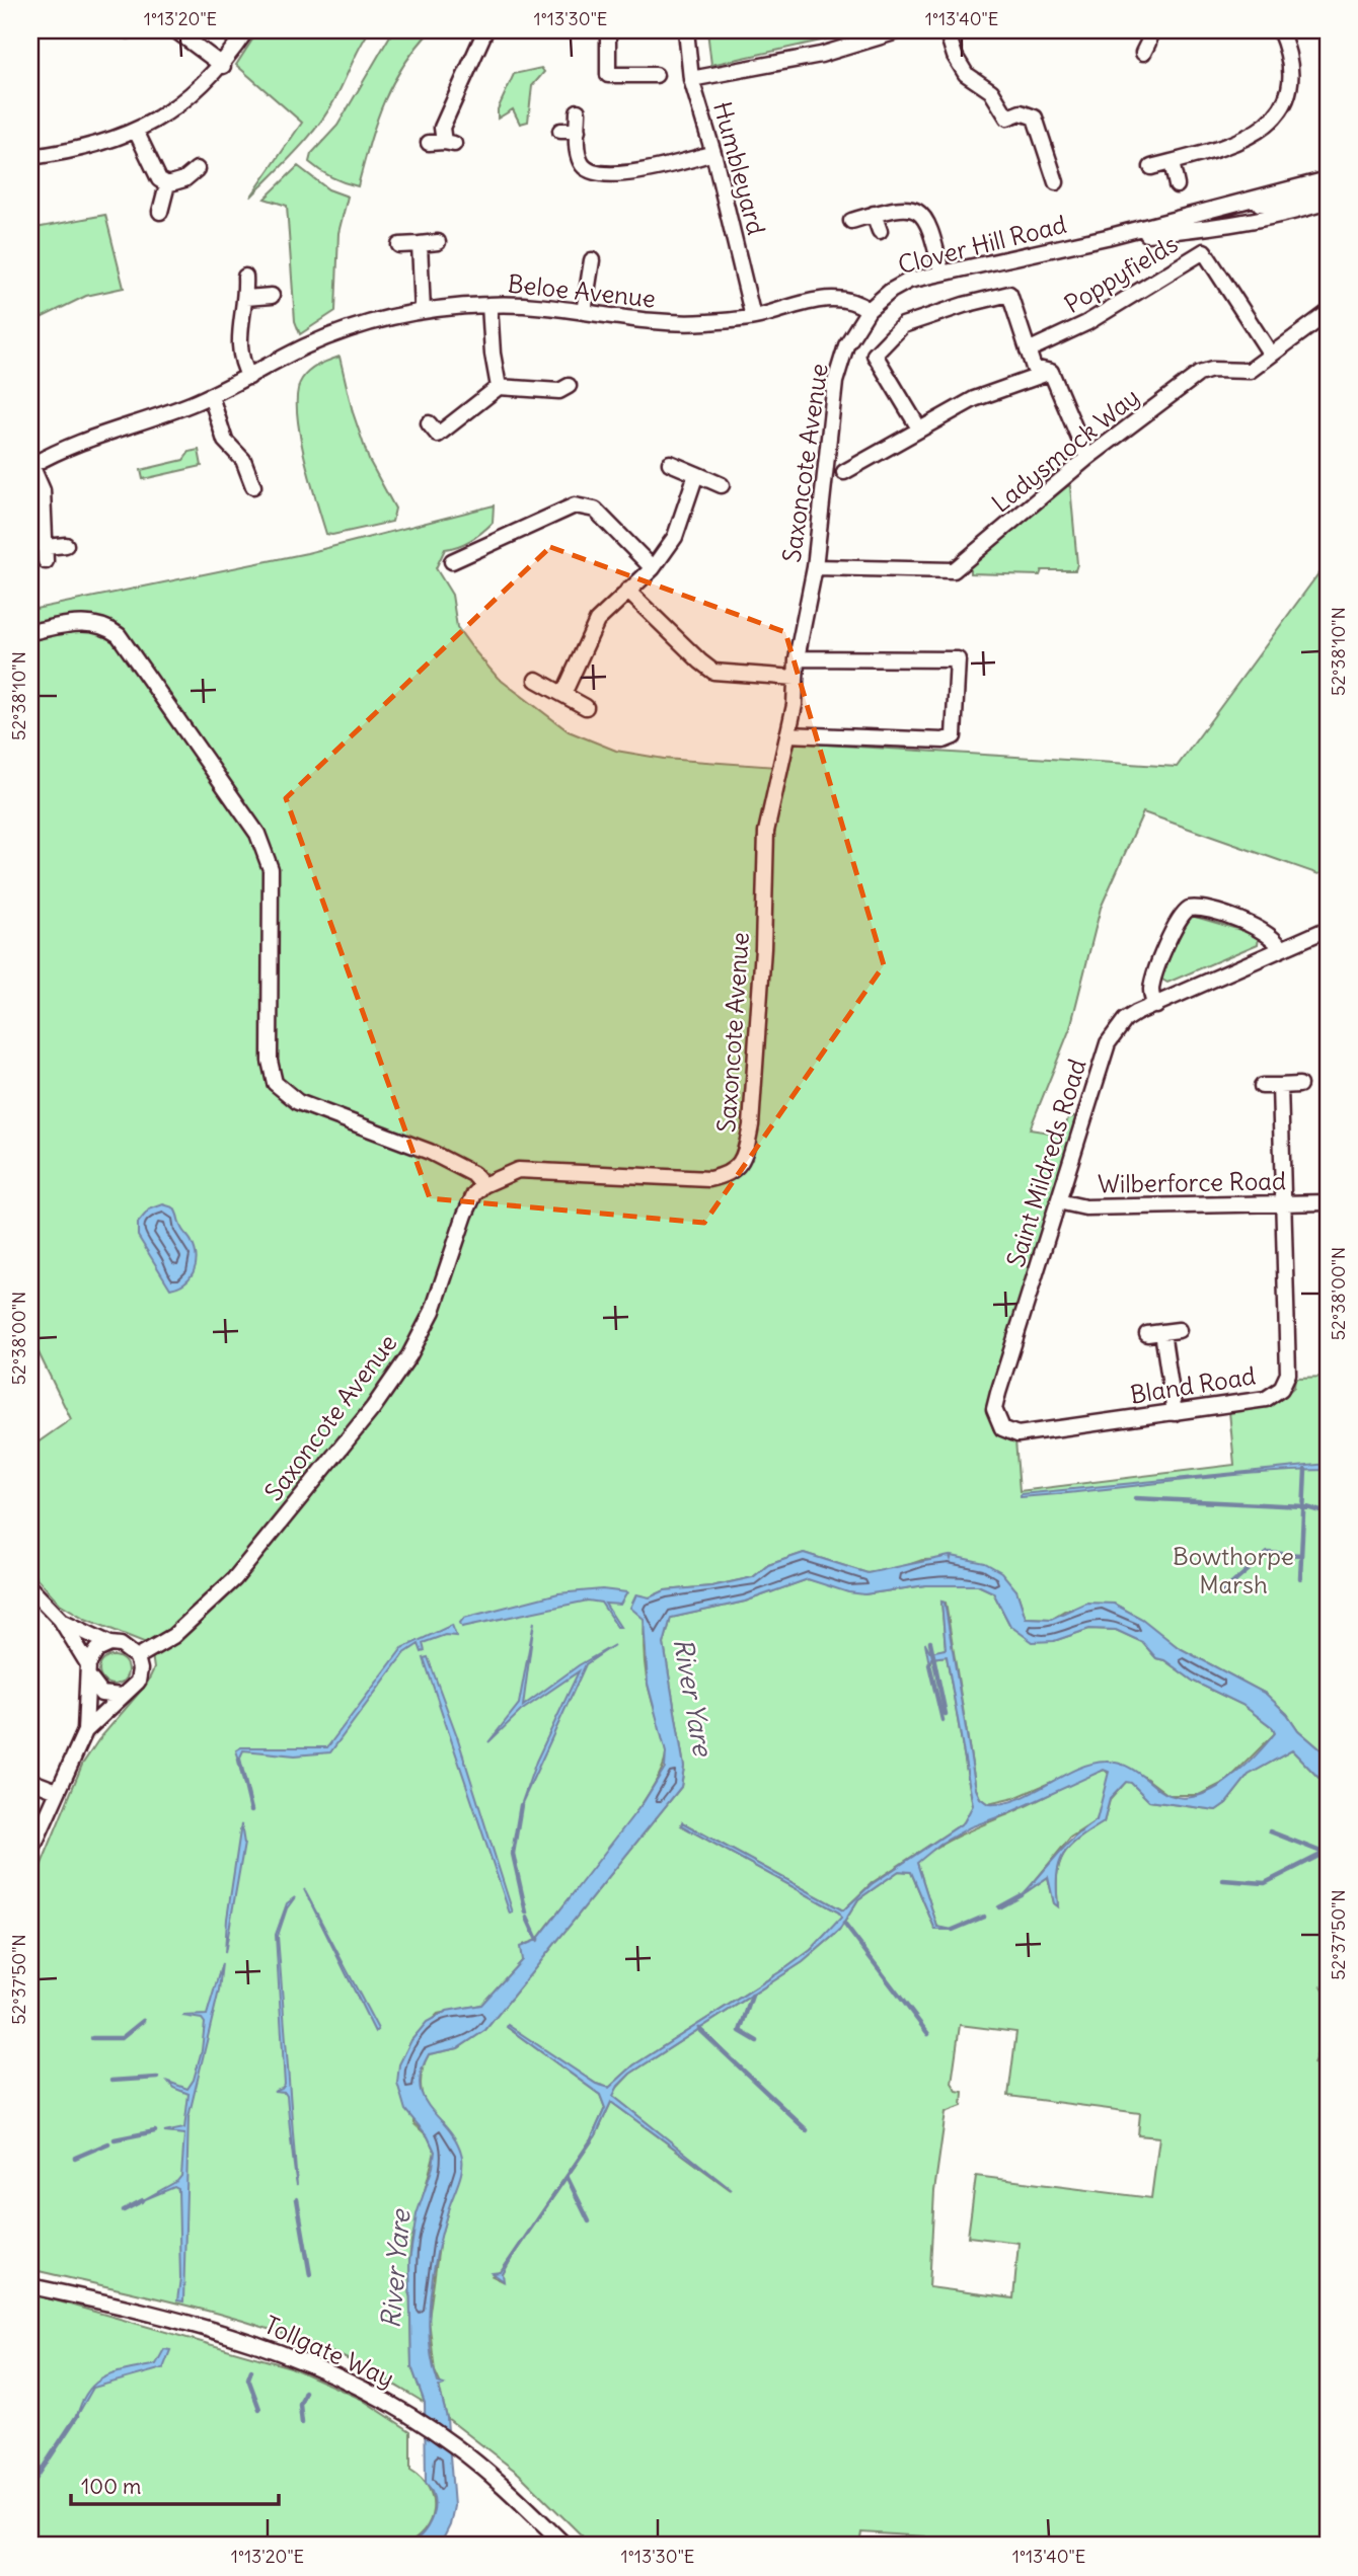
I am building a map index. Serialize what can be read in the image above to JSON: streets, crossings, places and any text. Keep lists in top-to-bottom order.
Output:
{
  "streets": {
    "street": [
      "Humbleyard",
      "Clover Hill Road",
      "Poppyfields",
      "Beloe Avenue",
      "Ladysmock Way",
      "Saxoncote Avenue",
      "Saint Mildreds Road",
      "Wilberforce Road",
      "Bland Road",
      "Tollgate Way"
    ]
  },
  "crossings": [
    ["Humbleyard", "Beloe Avenue"],
    ["Clover Hill Road", "Saxoncote Avenue"],
    ["Poppyfields", "Ladysmock Way"],
    ["Ladysmock Way", "Saxoncote Avenue"],
    ["Saint Mildreds Road", "Wilberforce Road"],
    ["Saint Mildreds Road", "Bland Road"],
    ["Wilberforce Road", "Bland Road"]
  ],
  "water": ["River Yare"],
  "parks": ["Bowthorpe Marsh"],
  "scale_bar": "100 m",
  "coordinates": [
    "1°13'20\"E",
    "1°13'30\"E",
    "1°13'40\"E",
    "52°38'10\"N",
    "52°38'00\"N",
    "52°37'50\"N"
  ]
}
